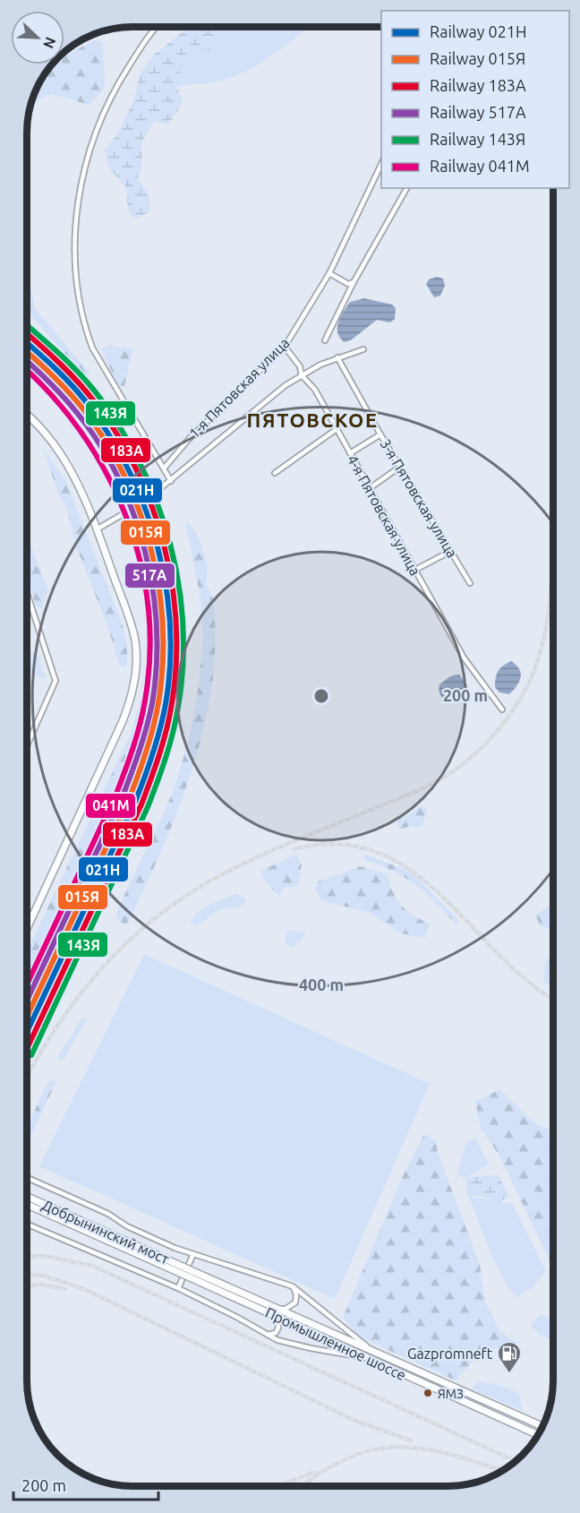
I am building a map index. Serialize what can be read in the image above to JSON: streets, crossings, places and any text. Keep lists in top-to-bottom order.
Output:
{
  "streets": {
    "main road": ["Добрынинский мост", "Промышленное шоссе"],
    "street": ["1-я Пятовская улица", "3-я Пятовская улица", "4-я Пятовская улица"]
  },
  "crossings": [
    ["1-я Пятовская улица", "4-я Пятовская улица"],
    ["Добрынинский мост", "Промышленное шоссе"]
  ],
  "districts": ["ПЯТОВСКОЕ"],
  "places": {
    "fuel station": ["Gazpromneft"],
    "other": ["ЯМЗ"]
  },
  "lines": [
    "rail line 143Я",
    "rail line 183А",
    "rail line 021Н",
    "rail line 015Я",
    "rail line 517А",
    "rail line 041М"
  ],
  "legend": [
    "Railway 021Н",
    "Railway 015Я",
    "Railway 183А",
    "Railway 517А",
    "Railway 143Я",
    "Railway 041М"
  ],
  "scale_bar": "200 m",
  "north": "bottom right",
  "rings": ["200 m", "400 m"]
}
